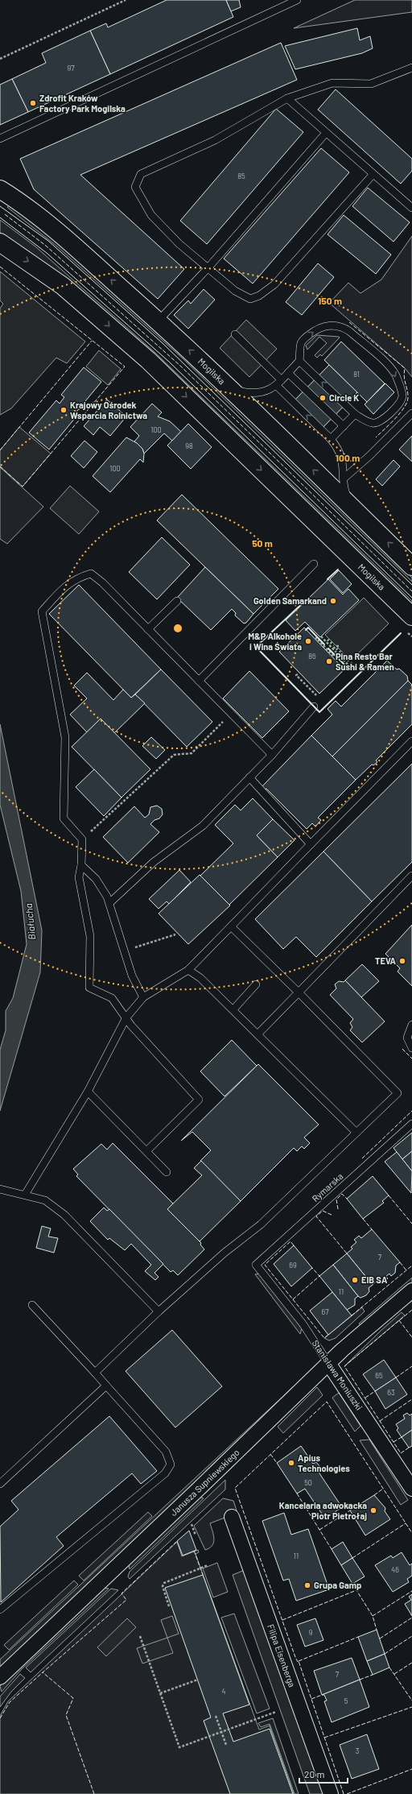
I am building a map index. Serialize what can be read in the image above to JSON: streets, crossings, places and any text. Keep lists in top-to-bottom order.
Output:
{
  "streets": {
    "main road": ["Mogilska"],
    "street": ["Stanisława Moniuszki", "Janusza Supniewskiego", "Filipa Eisenberga"],
    "lane": ["Rymarska"]
  },
  "crossings": [
    ["Rymarska", "Stanisława Moniuszki"],
    ["Stanisława Moniuszki", "Janusza Supniewskiego"]
  ],
  "water": ["Białucha"],
  "places": [
    "Zdrofit Kraków Factory Park Mogilska",
    "Circle K",
    "Krajowy Ośrodek Wsparcia Rolnictwa",
    "Golden Samarkand",
    "M&P Alkohole i Wina Świata",
    "Pina Resto Bar Sushi & Ramen",
    "TEVA",
    "EIB SA",
    "Apius Technologies",
    "Kancelaria adwokacka Piotr Pietrołaj",
    "Grupa Gamp"
  ],
  "house_numbers": [
    "97",
    "85",
    "81",
    "100",
    "98",
    "100",
    "86",
    "7",
    "69",
    "11",
    "67",
    "65",
    "63",
    "50",
    "11",
    "46",
    "9",
    "7",
    "4",
    "5",
    "3"
  ],
  "scale_bar": "20 m",
  "rings": ["150 m", "100 m", "50 m"]
}
